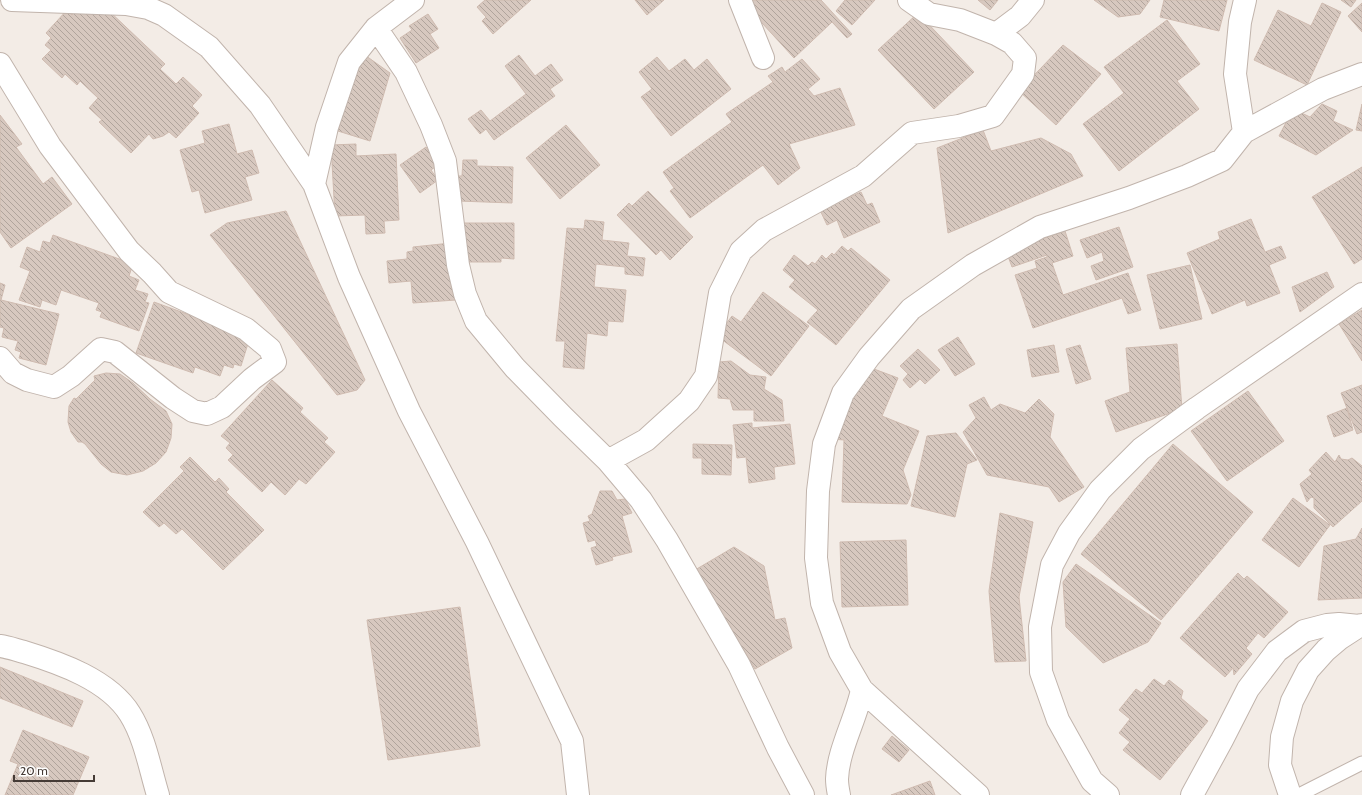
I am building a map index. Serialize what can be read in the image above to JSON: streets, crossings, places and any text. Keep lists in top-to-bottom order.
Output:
{
  "scale_bar": "20 m"
}
